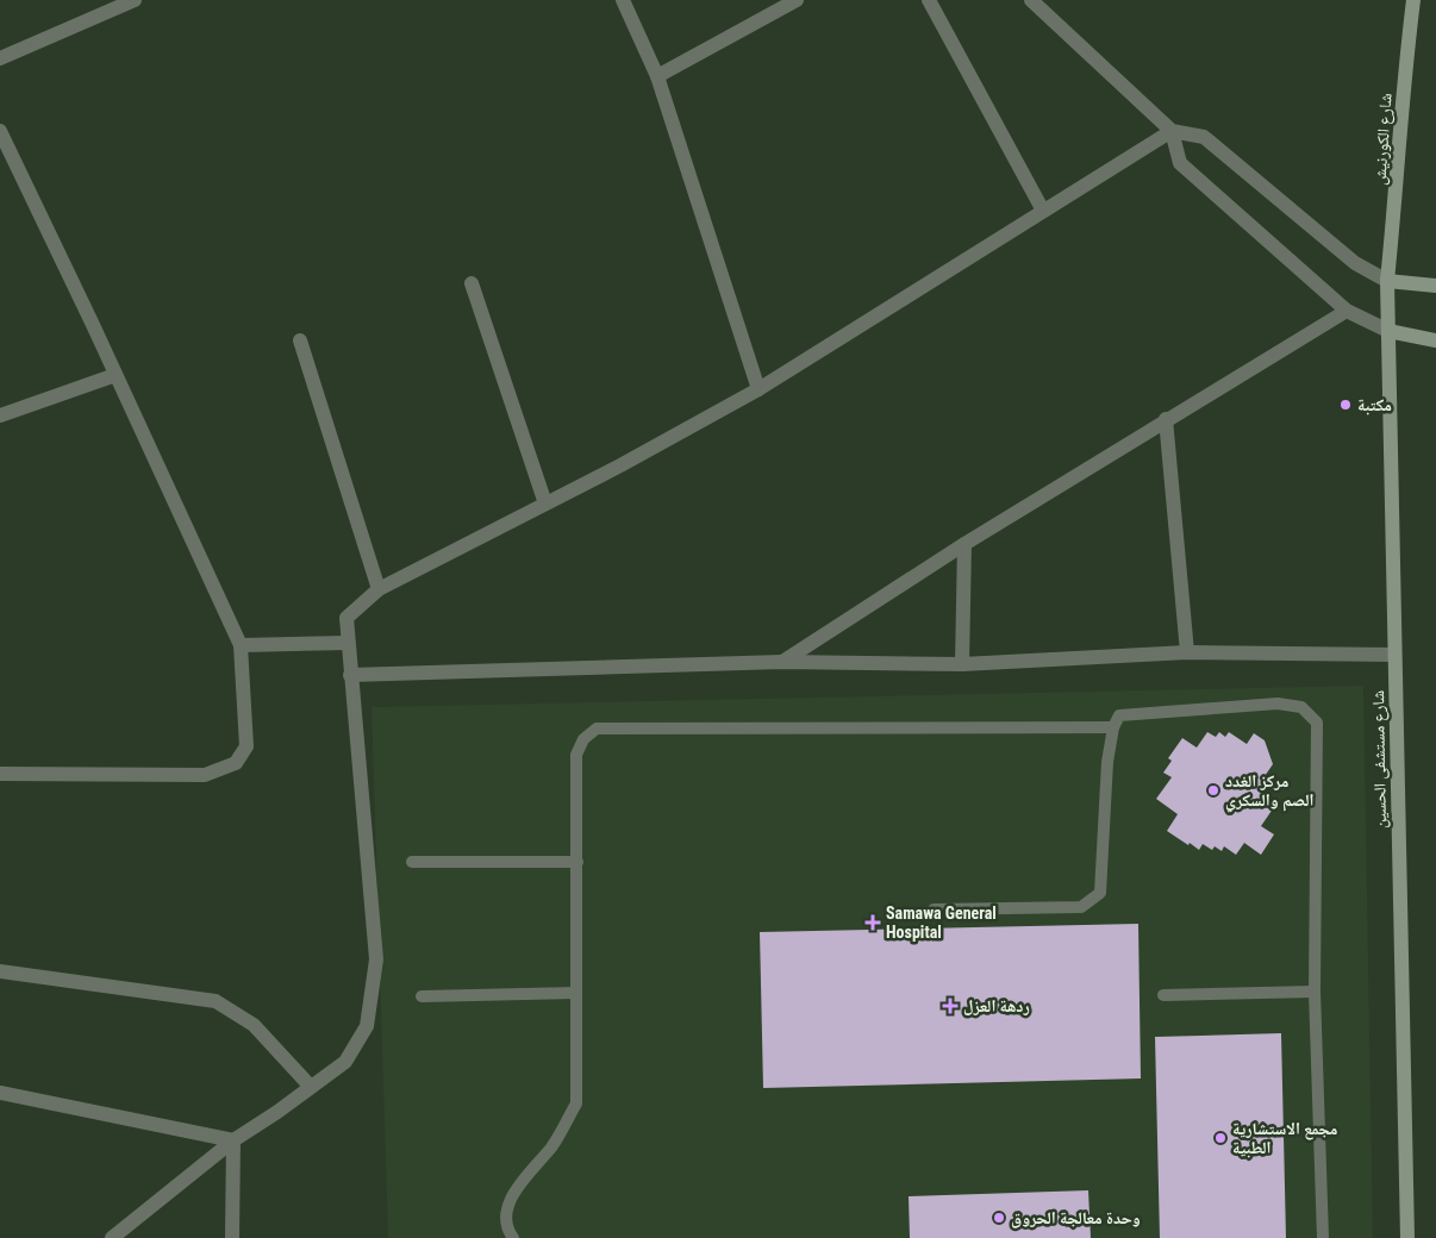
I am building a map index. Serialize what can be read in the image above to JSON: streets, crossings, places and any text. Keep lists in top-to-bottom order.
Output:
{
  "streets": {
    "street": ["شارع الكورنيش", "شارع مستشفى الحسين"]
  },
  "crossings": [
    ["شارع الكورنيش", "شارع مستشفى الحسين"]
  ],
  "places": {
    "other": [
      "مكتبة",
      "مركز الغدد الصم والسكري",
      "مجمع الاستشارية الطبية",
      "وحدة معالجة الحروق"
    ],
    "health": ["Samawa General Hospital", "ردهة العزل"]
  }
}
